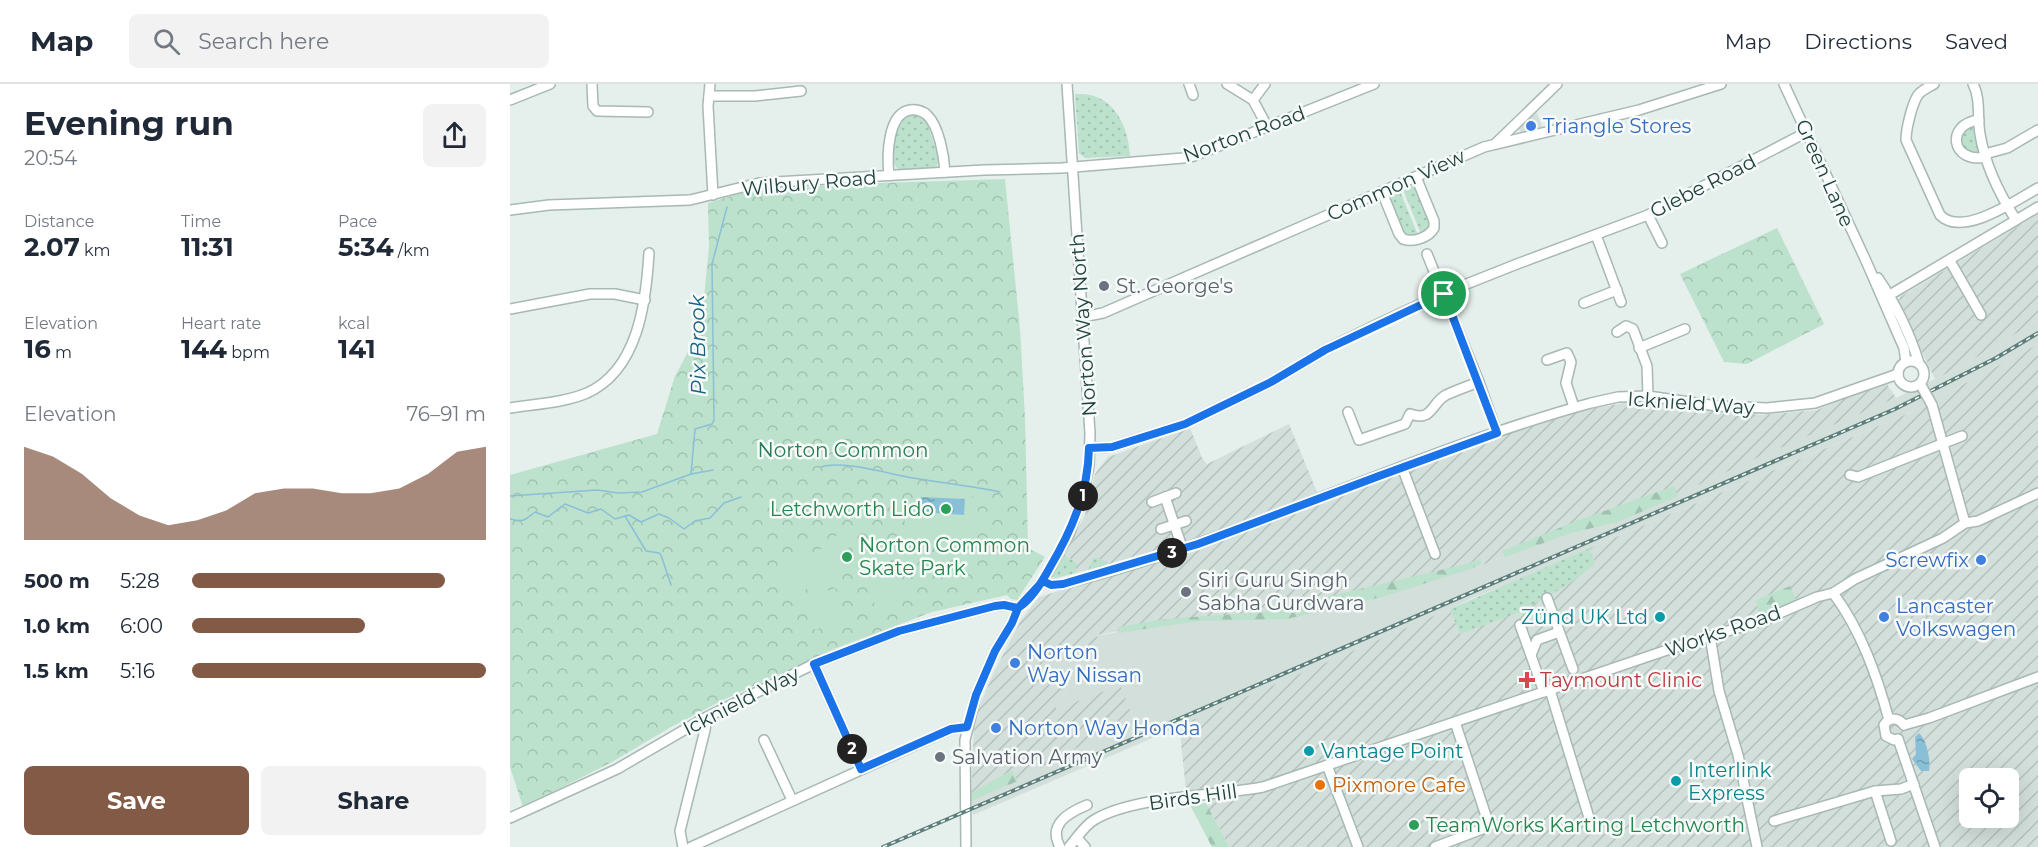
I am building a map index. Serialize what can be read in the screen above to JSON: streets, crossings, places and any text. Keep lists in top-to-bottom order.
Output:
{
  "streets": {
    "street": [
      "Norton Road",
      "Green Lane",
      "Wilbury Road",
      "Common View",
      "Glebe Road",
      "Norton Way North",
      "Icknield Way",
      "Works Road",
      "Birds Hill"
    ]
  },
  "crossings": [
    ["Norton Road", "Wilbury Road"],
    ["Norton Road", "Norton Way North"],
    ["Green Lane", "Glebe Road"],
    ["Green Lane", "Icknield Way"],
    ["Green Lane", "Works Road"],
    ["Wilbury Road", "Norton Way North"],
    ["Common View", "Norton Way North"],
    ["Glebe Road", "Norton Way North"],
    ["Norton Way North", "Icknield Way"],
    ["Works Road", "Birds Hill"]
  ],
  "water": ["Pix Brook"],
  "parks": ["Norton Common"],
  "places": {
    "other": [
      "Triangle Stores",
      "St. George's",
      "Letchworth Lido",
      "Norton Common Skate Park",
      "Screwfix",
      "Siri Guru Singh Sabha Gurdwara",
      "Zünd UK Ltd",
      "Lancaster Volkswagen",
      "Norton Way Nissan",
      "Norton Way Honda",
      "Vantage Point",
      "Salvation Army",
      "Interlink Express",
      "Pixmore Cafe",
      "TeamWorks Karting Letchworth"
    ],
    "health": ["Taymount Clinic"]
  },
  "page": {
    "header": "Map",
    "search": "Search here",
    "nav": ["Map", "Directions", "Saved"],
    "heading": ["Evening run", "20:54"],
    "stats": [
      ["Distance", "2.07 km"],
      ["Time", "11:31"],
      ["Pace", "5:34 /km"],
      ["Elevation", "16 m"],
      ["Heart rate", "144 bpm"],
      ["kcal", "141"]
    ],
    "chart": ["Elevation", "76–91 m"],
    "pins": ["1", "3", "2"],
    "list": [
      {
        "name": "500 m",
        "note": "5:28"
      },
      {
        "name": "1.0 km",
        "note": "6:00"
      },
      {
        "name": "1.5 km",
        "note": "5:16"
      }
    ],
    "buttons": ["Save", "Share"]
  }
}
